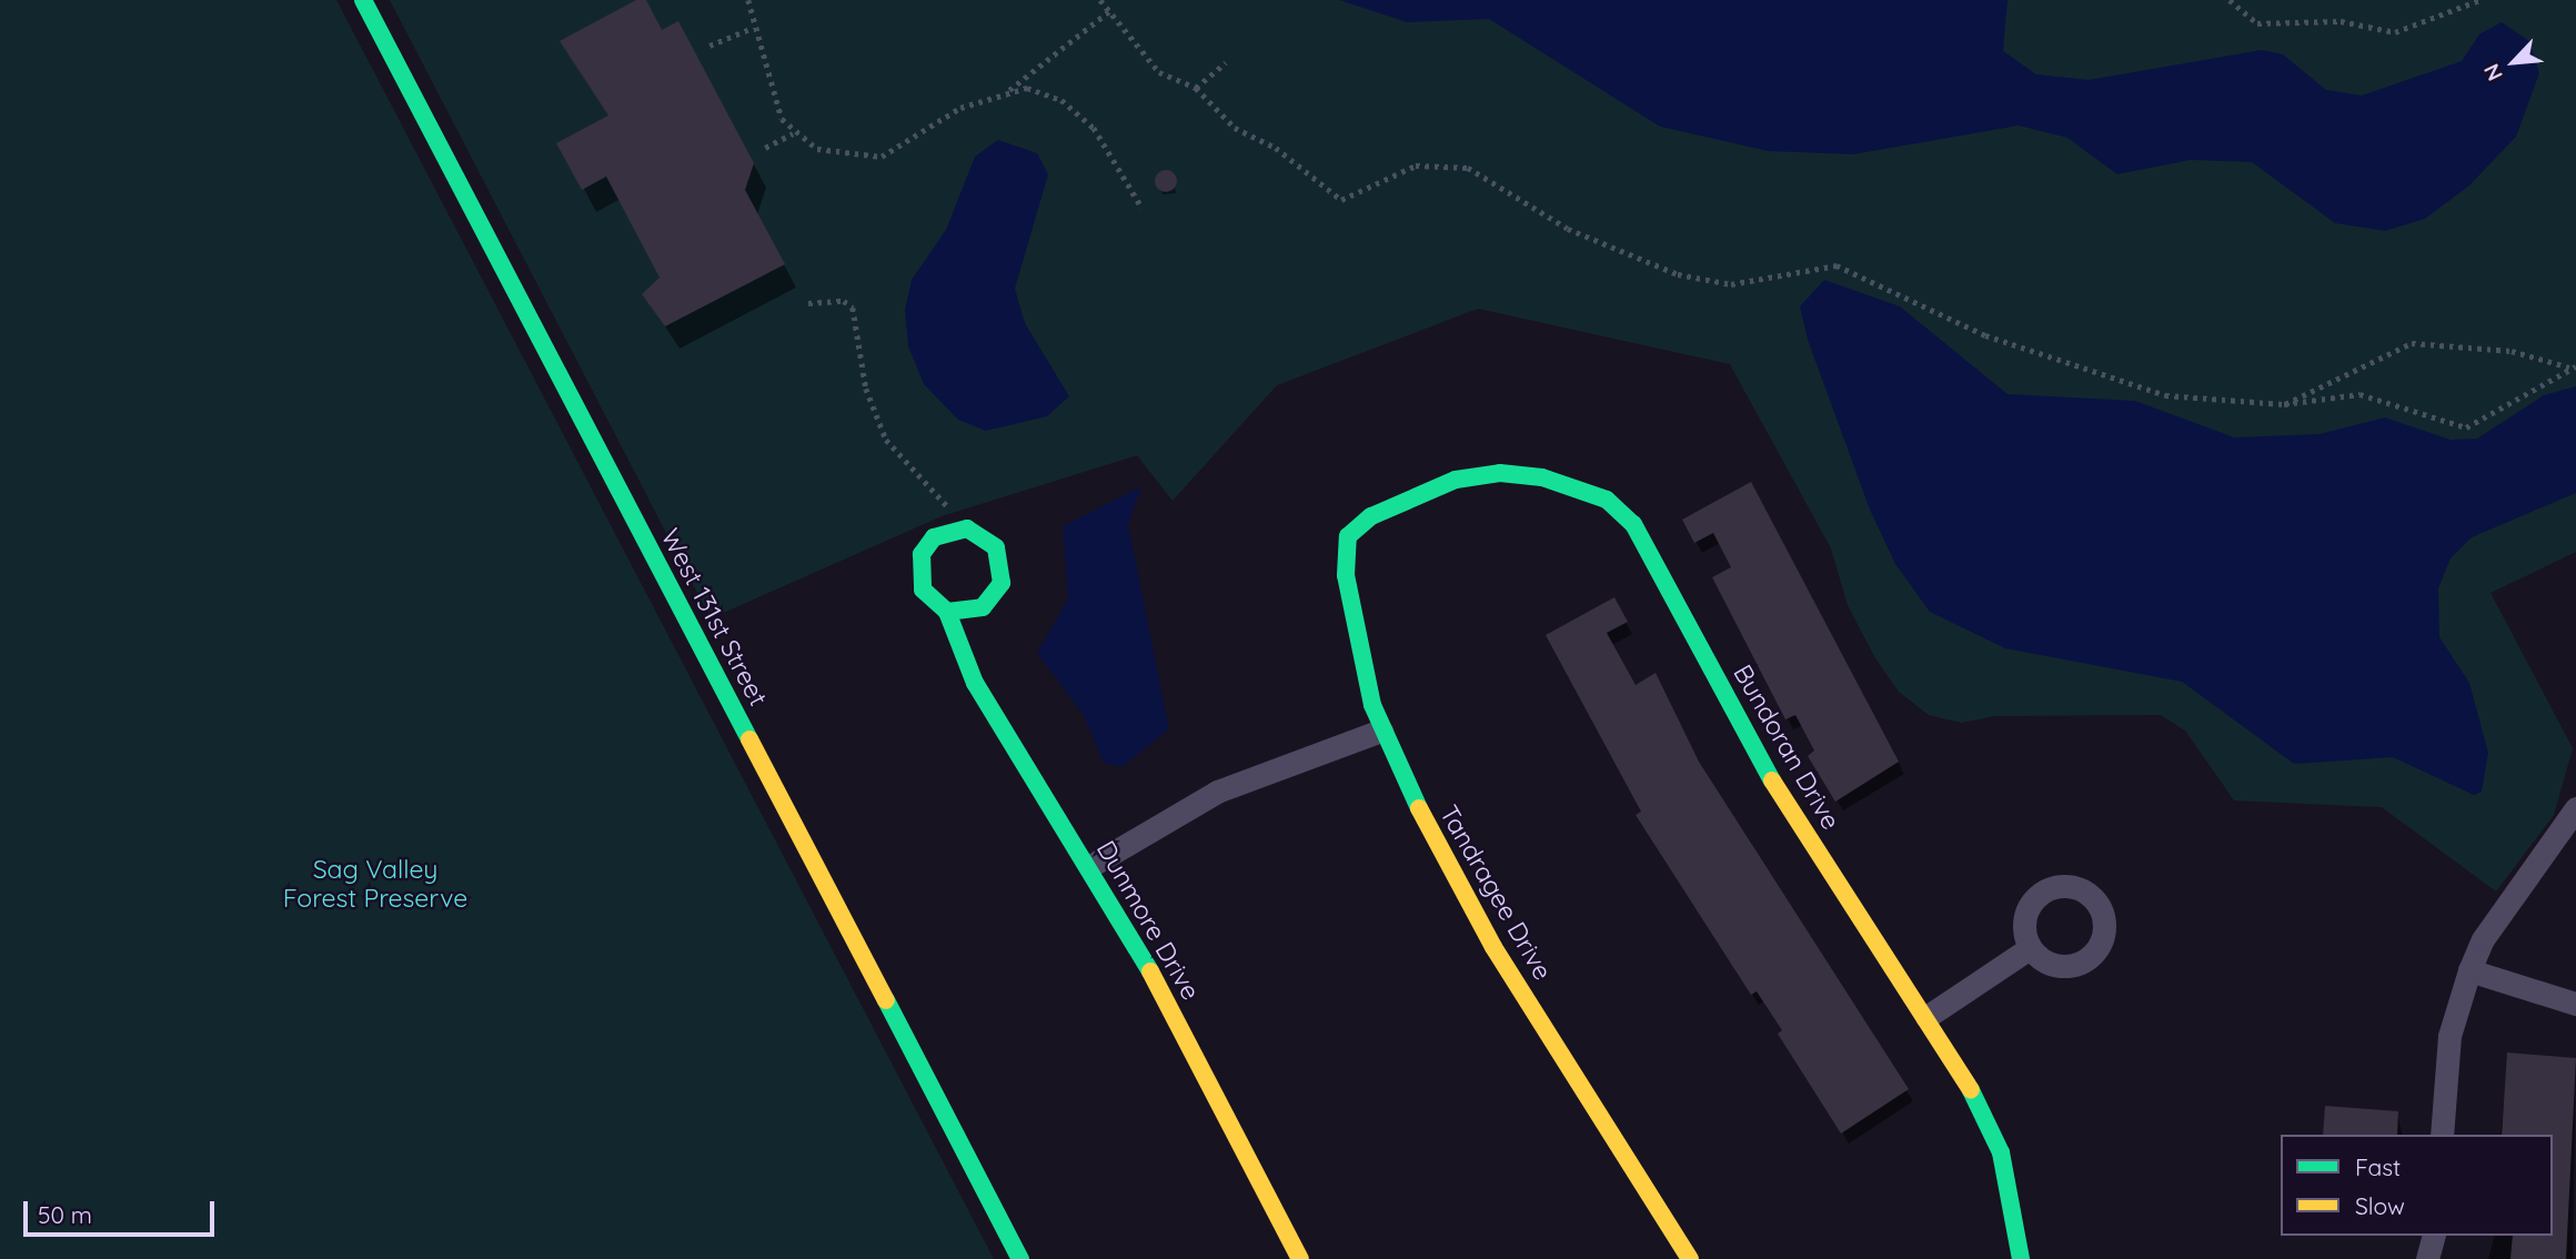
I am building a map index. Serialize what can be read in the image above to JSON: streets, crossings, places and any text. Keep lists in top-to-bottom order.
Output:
{
  "streets": {
    "street": [
      "West 131st Street",
      "Bundoran Drive",
      "Tandragee Drive",
      "Dunmore Drive"
    ]
  },
  "crossings": [
    ["Bundoran Drive", "Tandragee Drive"]
  ],
  "parks": ["Sag Valley Forest Preserve"],
  "legend": ["Fast", "Slow"],
  "scale_bar": "50 m",
  "north": "bottom left"
}
